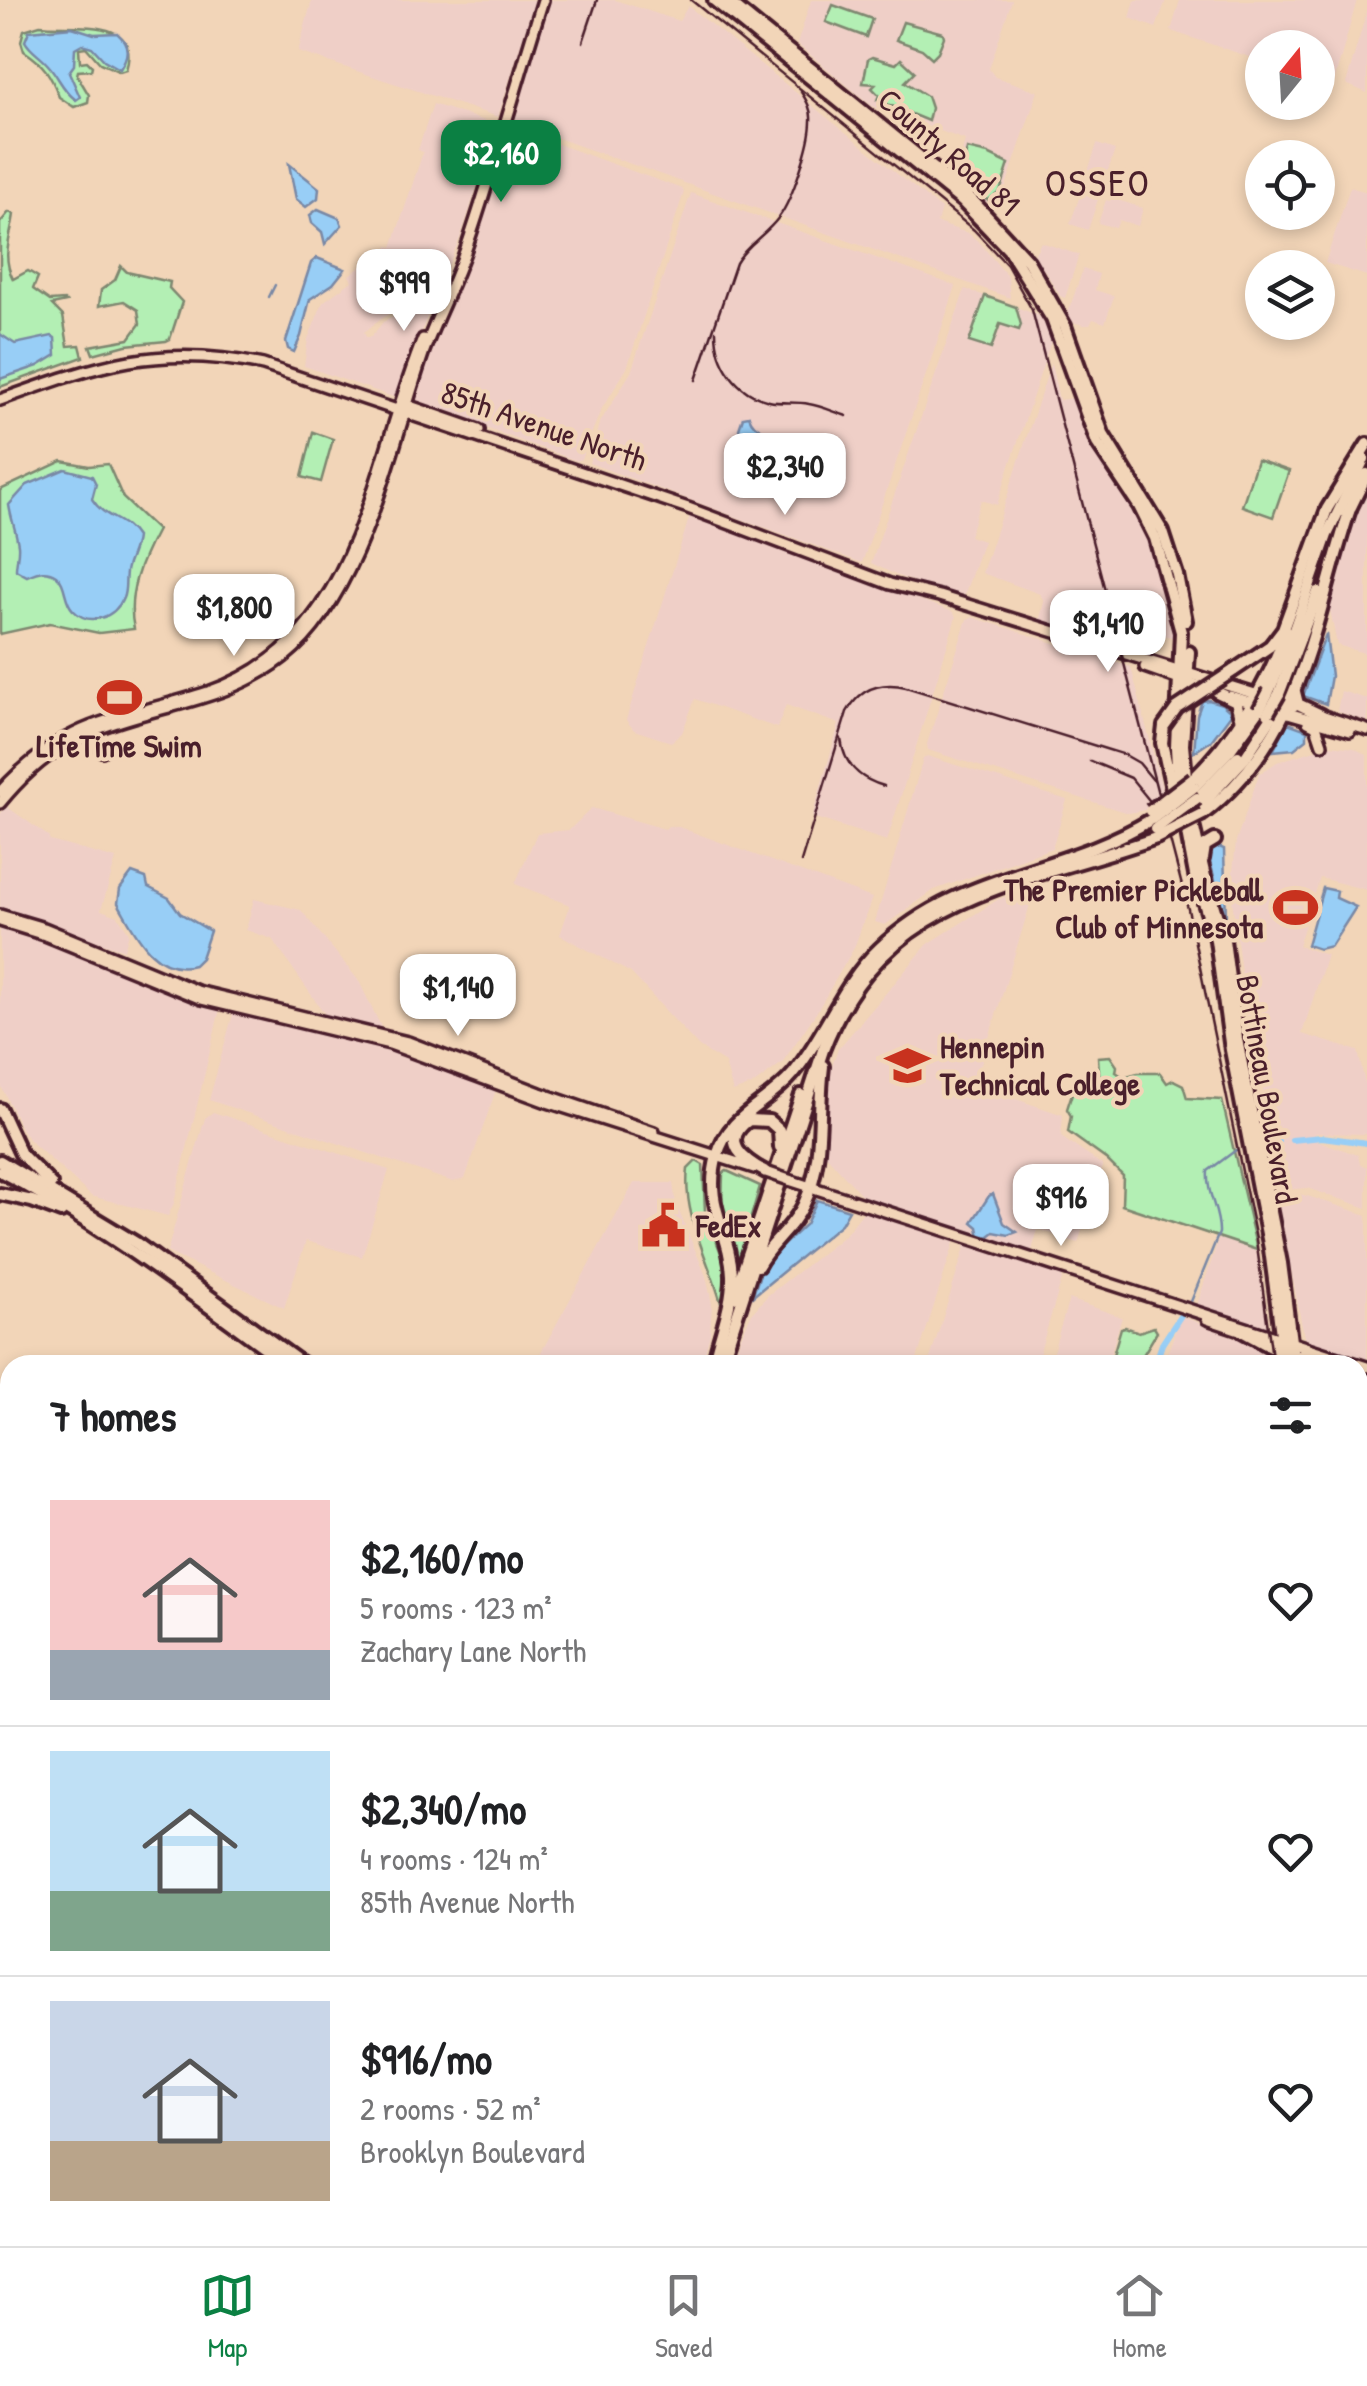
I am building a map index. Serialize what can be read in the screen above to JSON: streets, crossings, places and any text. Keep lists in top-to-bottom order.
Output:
{
  "streets": {
    "highway": ["County Road 81", "Bottineau Boulevard"],
    "main road": ["85th Avenue North"]
  },
  "crossings": [
    ["County Road 81", "Bottineau Boulevard"],
    ["85th Avenue North", "Bottineau Boulevard"]
  ],
  "districts": ["OSSEO"],
  "places": {
    "sports": ["LifeTime Swim", "The Premier Pickleball Club of Minnesota"],
    "school or university": ["Hennepin Technical College"],
    "public building": ["FedEx"]
  },
  "north": "top",
  "page": {
    "price": [
      "$2,160",
      "$999",
      "$2,340",
      "$1,800",
      "$1,410",
      "$1,140",
      "$916"
    ],
    "heading": "7 homes",
    "list": [
      {
        "name": "$2,160/mo",
        "note": "5 rooms · 123 m² · Zachary Lane North"
      },
      {
        "name": "$2,340/mo",
        "note": "4 rooms · 124 m² · 85th Avenue North"
      },
      {
        "name": "$916/mo",
        "note": "2 rooms · 52 m² · Brooklyn Boulevard"
      }
    ],
    "tabs": ["Map", "Saved", "Home"]
  }
}
